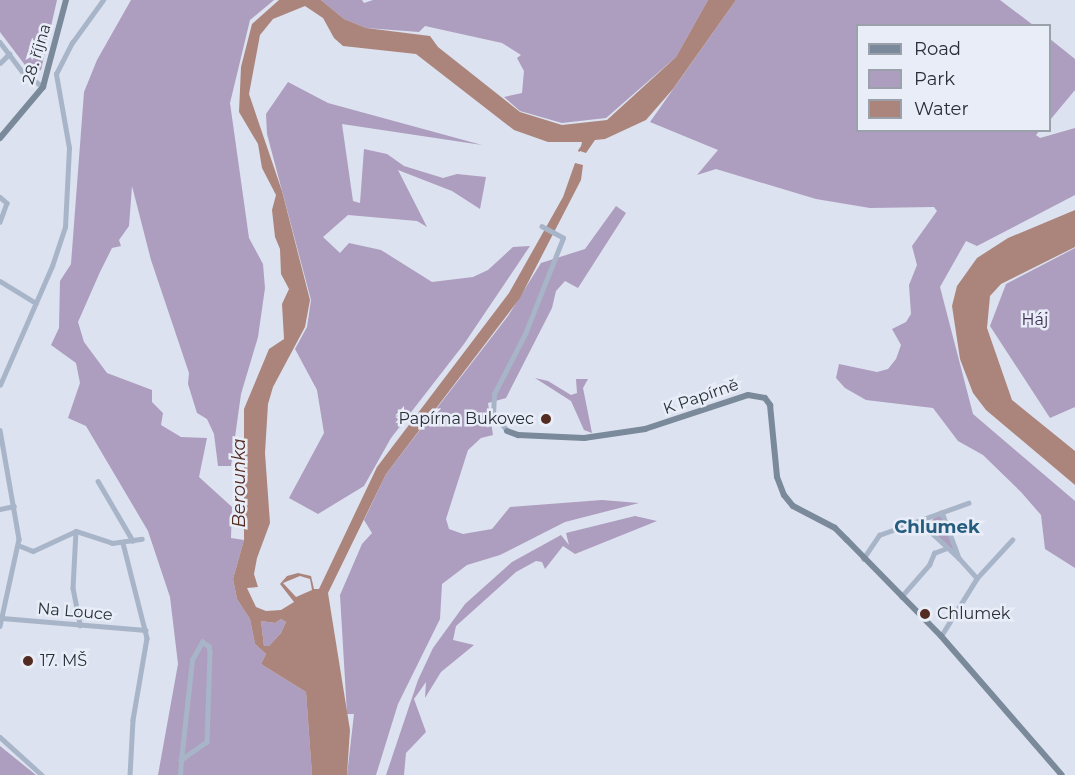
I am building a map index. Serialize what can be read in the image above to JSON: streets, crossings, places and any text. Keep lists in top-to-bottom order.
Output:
{
  "streets": {
    "street": ["28. října", "K Papírně", "Na Louce"]
  },
  "districts": ["Chlumek"],
  "water": ["Berounka"],
  "parks": ["Háj"],
  "places": ["Papírna Bukovec", "Chlumek", "17. MŠ"],
  "legend": ["Road", "Park", "Water"]
}
